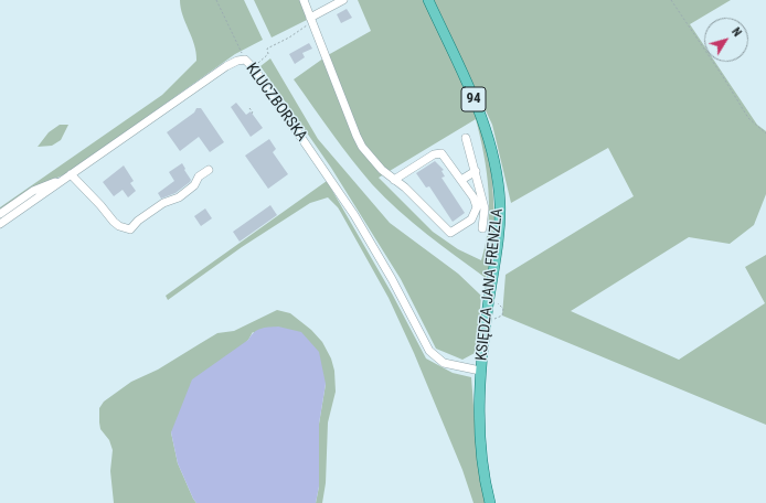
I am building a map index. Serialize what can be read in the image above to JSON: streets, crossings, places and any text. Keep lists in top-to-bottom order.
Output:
{
  "streets": {
    "main road": ["94", "KSIĘDZA JANA FRENZLA"],
    "street": ["KLUCZBORSKA"]
  },
  "crossings": [
    ["KLUCZBORSKA", "KSIĘDZA JANA FRENZLA"]
  ],
  "north": "top right"
}
